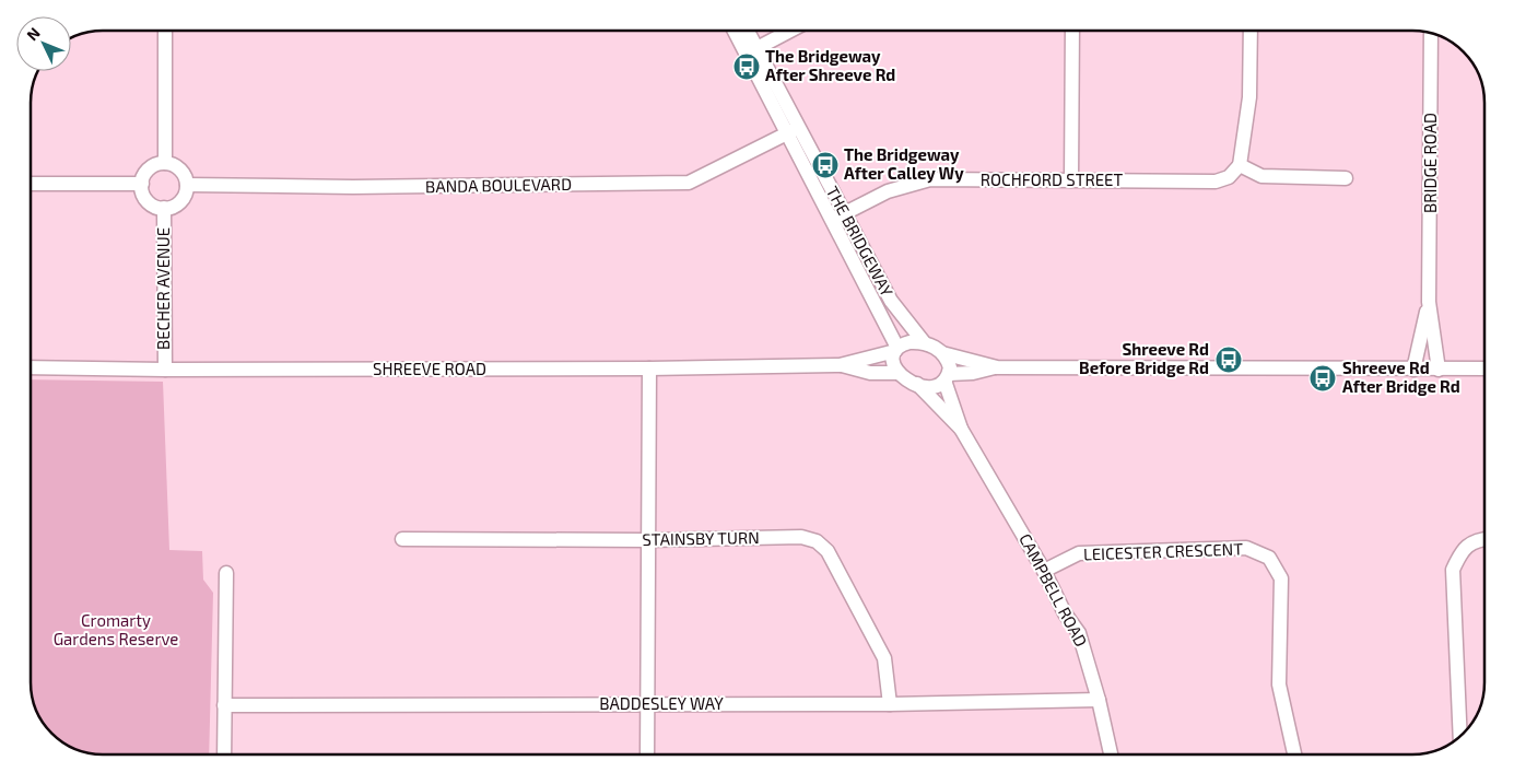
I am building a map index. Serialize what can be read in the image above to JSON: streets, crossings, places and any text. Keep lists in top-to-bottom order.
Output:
{
  "streets": {
    "street": [
      "BRIDGE ROAD",
      "ROCHFORD STREET",
      "BANDA BOULEVARD",
      "THE BRIDGEWAY",
      "BECHER AVENUE",
      "SHREEVE ROAD",
      "STAINSBY TURN",
      "LEICESTER CRESCENT",
      "CAMPBELL ROAD",
      "BADDESLEY WAY"
    ]
  },
  "crossings": [
    ["ROCHFORD STREET", "THE BRIDGEWAY"],
    ["BANDA BOULEVARD", "THE BRIDGEWAY"],
    ["BANDA BOULEVARD", "BECHER AVENUE"],
    ["THE BRIDGEWAY", "SHREEVE ROAD"],
    ["THE BRIDGEWAY", "CAMPBELL ROAD"],
    ["BECHER AVENUE", "SHREEVE ROAD"],
    ["SHREEVE ROAD", "CAMPBELL ROAD"],
    ["STAINSBY TURN", "BADDESLEY WAY"],
    ["LEICESTER CRESCENT", "CAMPBELL ROAD"],
    ["CAMPBELL ROAD", "BADDESLEY WAY"]
  ],
  "parks": ["Cromarty Gardens Reserve"],
  "places": {
    "bus stop": [
      "The Bridgeway After Shreeve Rd",
      "The Bridgeway After Calley Wy",
      "Shreeve Rd Before Bridge Rd",
      "Shreeve Rd After Bridge Rd"
    ]
  },
  "north": "top left"
}
